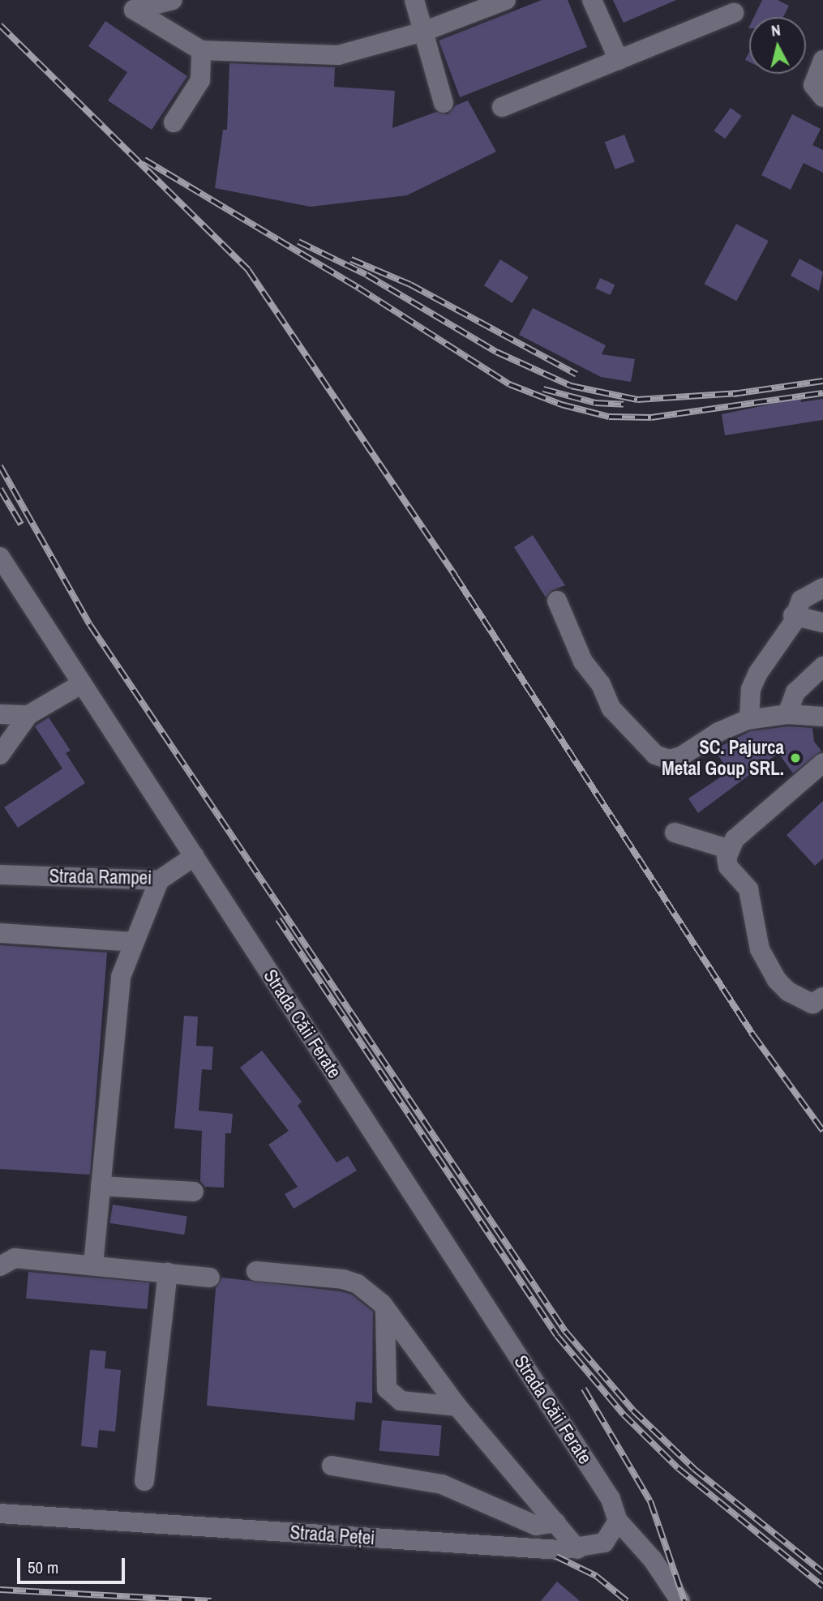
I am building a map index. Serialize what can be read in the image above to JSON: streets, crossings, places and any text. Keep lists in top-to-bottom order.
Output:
{
  "streets": {
    "street": ["Strada Rampei", "Strada Căii Ferate", "Strada Peței"]
  },
  "crossings": [
    ["Strada Rampei", "Strada Căii Ferate"],
    ["Strada Căii Ferate", "Strada Peței"]
  ],
  "places": ["SC. Pajurca Metal Goup SRL."],
  "scale_bar": "50 m",
  "north": "top"
}
